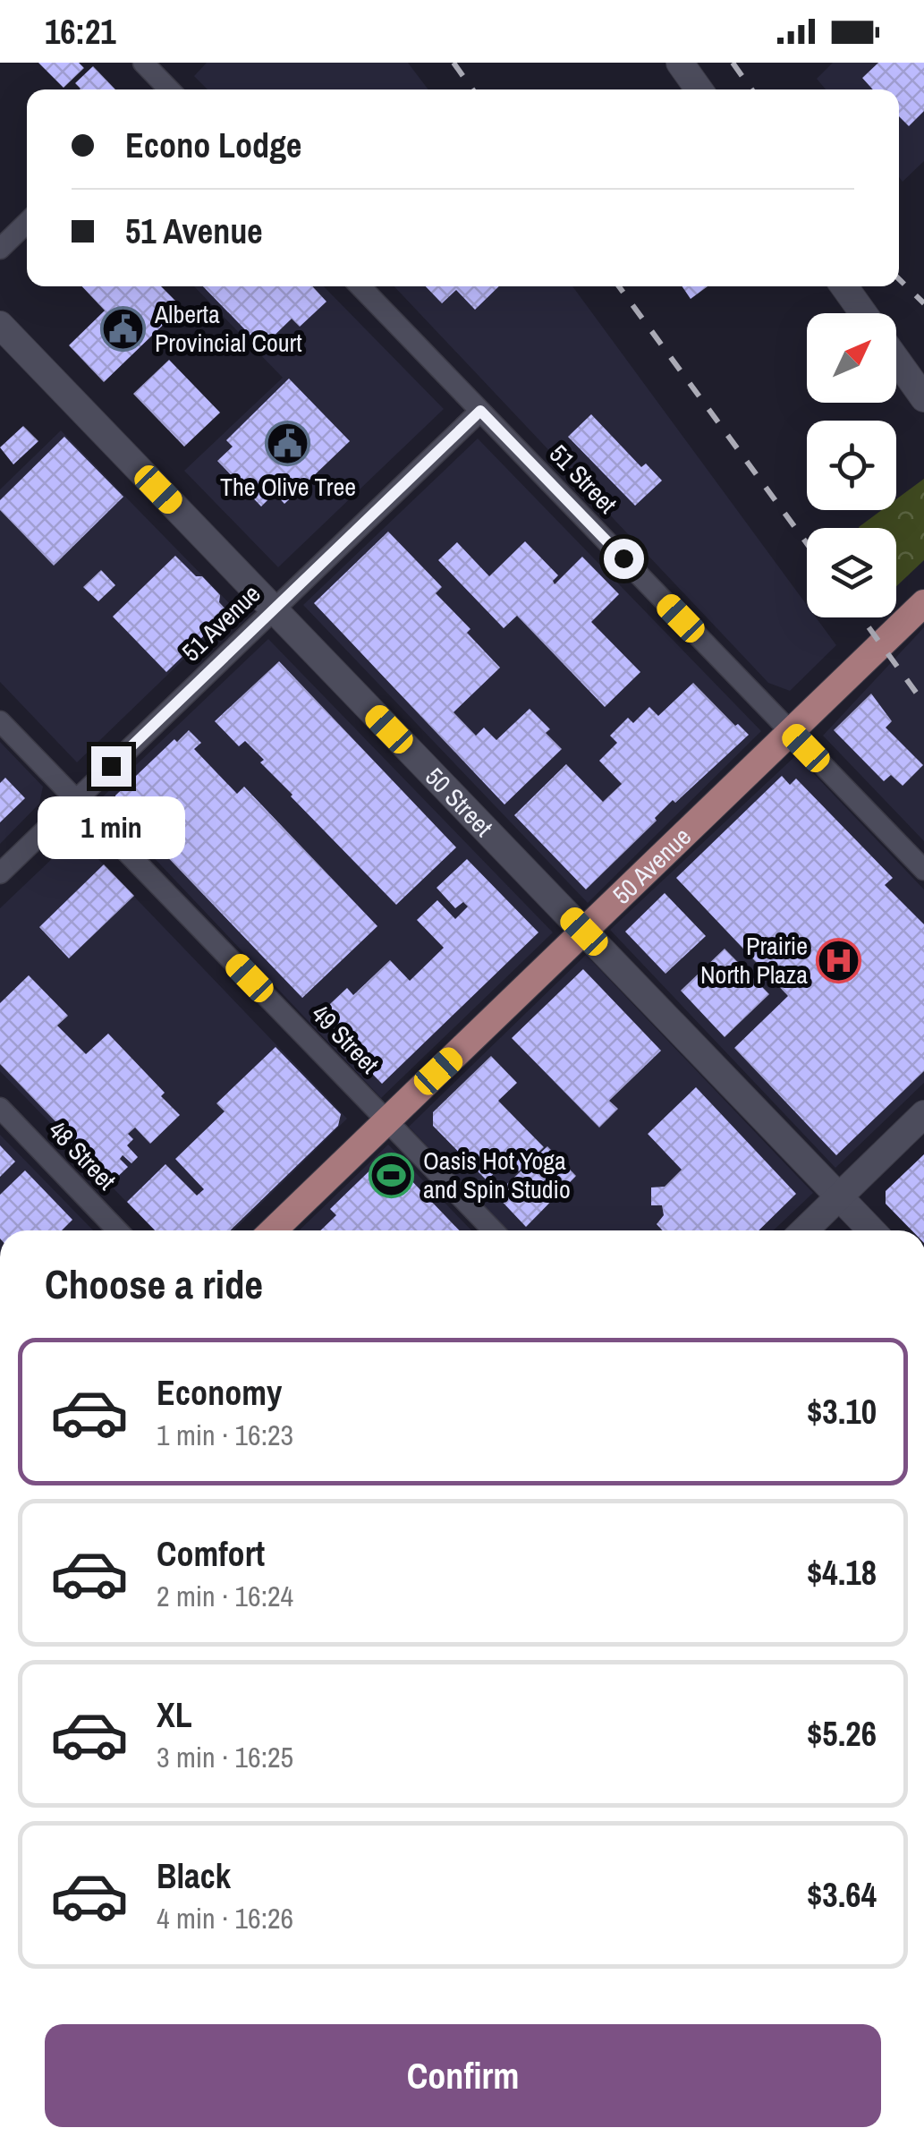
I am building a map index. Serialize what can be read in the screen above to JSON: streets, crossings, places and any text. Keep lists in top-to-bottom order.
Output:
{
  "streets": {
    "main road": ["50 Avenue"],
    "street": [
      "51 Street",
      "51 Avenue",
      "50 Street",
      "49 Street",
      "48 Street"
    ]
  },
  "crossings": [
    ["51 Street", "51 Avenue"],
    ["51 Street", "50 Avenue"],
    ["51 Avenue", "50 Street"],
    ["51 Avenue", "49 Street"],
    ["50 Street", "50 Avenue"],
    ["50 Avenue", "49 Street"]
  ],
  "places": {
    "public building": ["Alberta Provincial Court", "The Olive Tree"],
    "hospital": ["Prairie North Plaza"],
    "sports": ["Oasis Hot Yoga and Spin Studio"]
  },
  "north": "top right",
  "page": {
    "status": "16:21",
    "banner": ["Econo Lodge", "51 Avenue"],
    "bubble": "1 min",
    "heading": "Choose a ride",
    "list": [
      {
        "name": "Economy",
        "note": "1 min · 16:23",
        "value": "$3.10"
      },
      {
        "name": "Comfort",
        "note": "2 min · 16:24",
        "value": "$4.18"
      },
      {
        "name": "XL",
        "note": "3 min · 16:25",
        "value": "$5.26"
      },
      {
        "name": "Black",
        "note": "4 min · 16:26",
        "value": "$3.64"
      }
    ],
    "buttons": "Confirm"
  }
}
